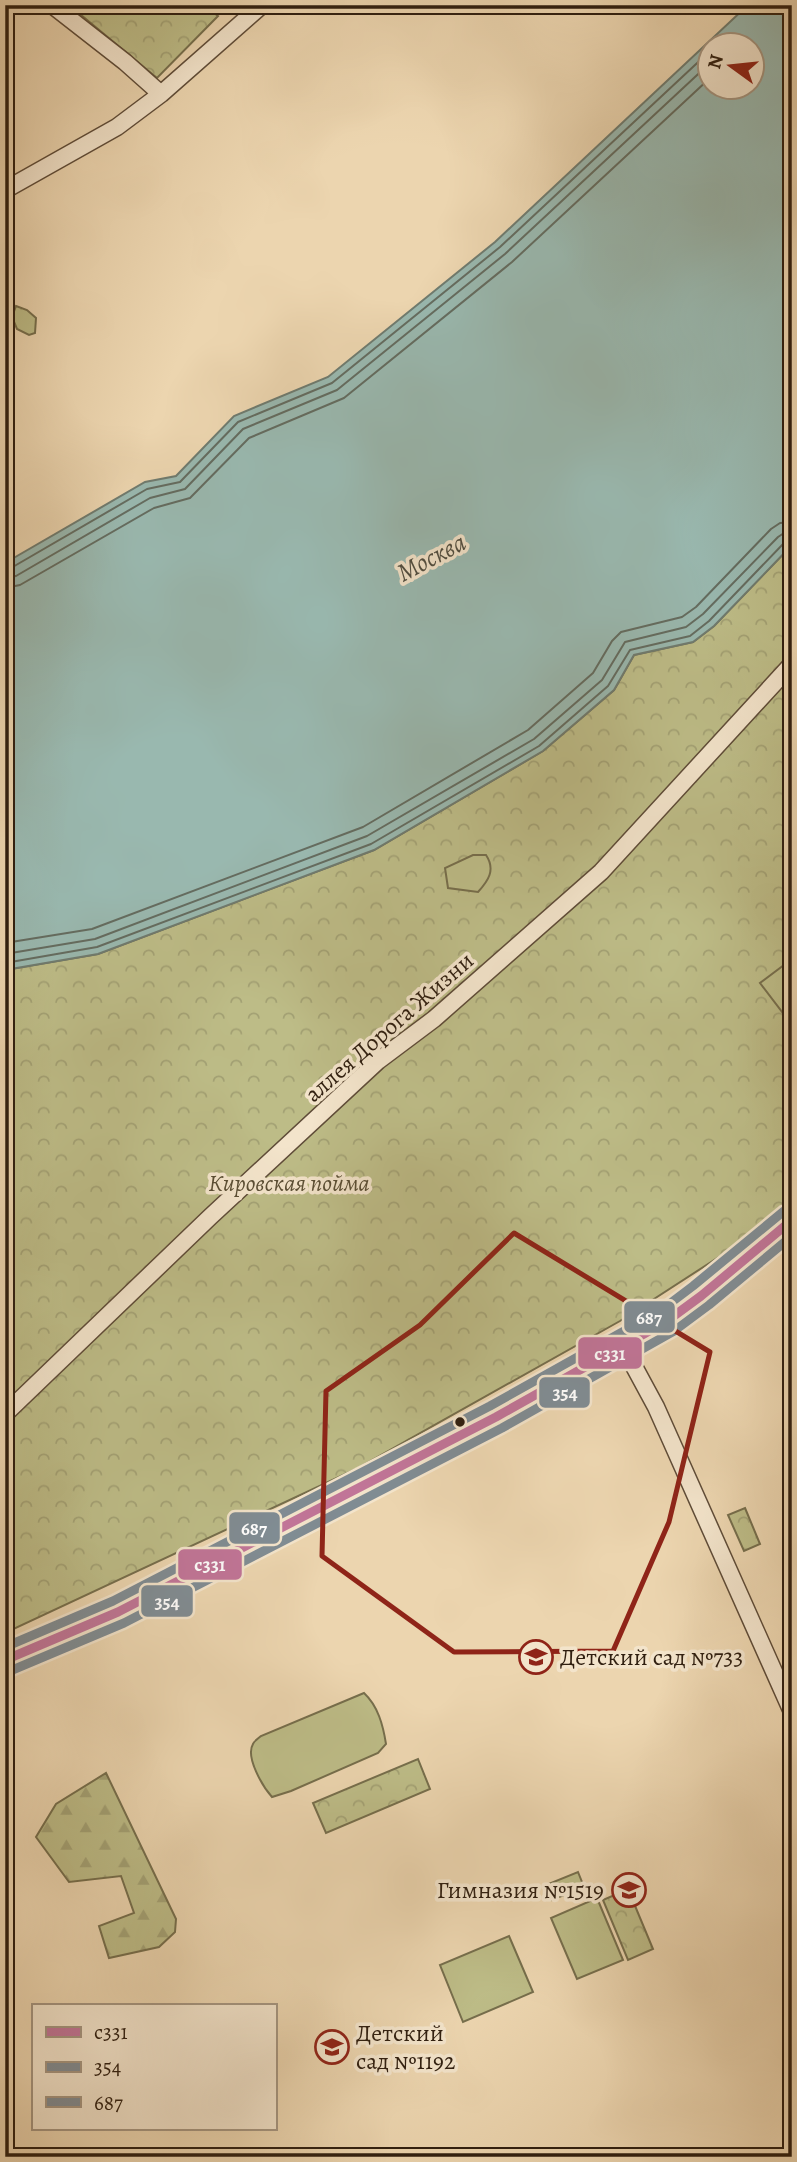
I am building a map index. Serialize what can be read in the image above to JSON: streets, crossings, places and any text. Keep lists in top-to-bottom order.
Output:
{
  "streets": {
    "street": ["аллея Дорога Жизни"]
  },
  "water": ["Москва"],
  "parks": ["Кировская пойма"],
  "places": {
    "school or university": ["Детский сад №733", "Гимназия №1519", "Детский сад №1192"]
  },
  "lines": ["transit line 687", "transit line с331", "transit line 354"],
  "legend": ["с331", "354", "687"],
  "north": "left"
}
